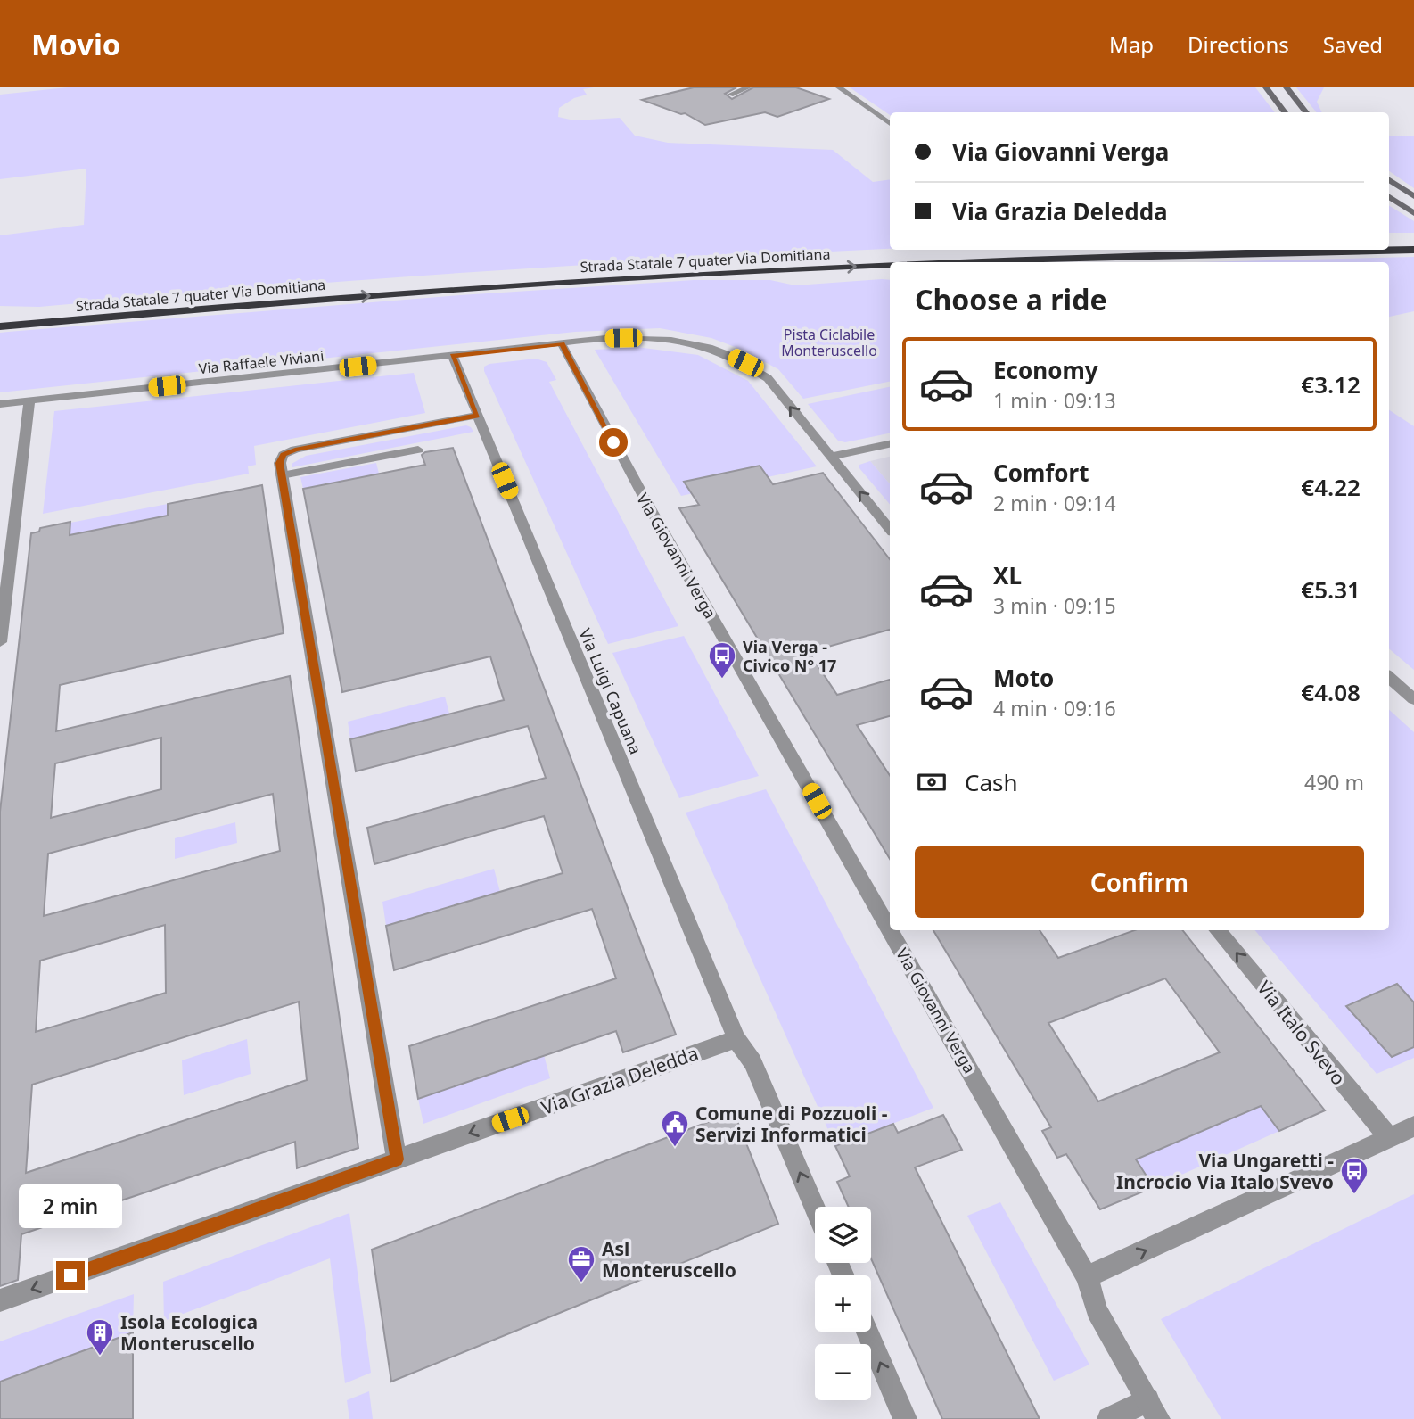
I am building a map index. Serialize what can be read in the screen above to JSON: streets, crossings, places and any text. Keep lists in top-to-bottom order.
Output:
{
  "streets": {
    "highway": ["Strada Statale 7 quater Via Domitiana"],
    "street": [
      "Via Raffaele Viviani",
      "Via Giovanni Verga",
      "Via Luigi Capuana",
      "Via Italo Svevo",
      "Via Grazia Deledda"
    ]
  },
  "crossings": [
    ["Via Raffaele Viviani", "Via Giovanni Verga"],
    ["Via Raffaele Viviani", "Via Luigi Capuana"],
    ["Via Luigi Capuana", "Via Grazia Deledda"]
  ],
  "one_way": ["Via Italo Svevo", "Via Grazia Deledda"],
  "parks": ["Pista Ciclabile Monteruscello"],
  "places": {
    "bus stop": ["Via Verga - Civico N° 17", "Via Ungaretti - Incrocio Via Italo Svevo"],
    "public building": ["Comune di Pozzuoli - Servizi Informatici"],
    "office": ["Asl Monteruscello"],
    "building": ["Isola Ecologica Monteruscello"]
  },
  "page": {
    "header": "Movio",
    "nav": ["Map", "Directions", "Saved"],
    "banner": ["Via Giovanni Verga", "Via Grazia Deledda"],
    "heading": "Choose a ride",
    "list": [
      {
        "name": "Economy",
        "note": "1 min · 09:13",
        "value": "€3.12"
      },
      {
        "name": "Comfort",
        "note": "2 min · 09:14",
        "value": "€4.22"
      },
      {
        "name": "XL",
        "note": "3 min · 09:15",
        "value": "€5.31"
      },
      {
        "name": "Moto",
        "note": "4 min · 09:16",
        "value": "€4.08"
      }
    ],
    "pay": ["Cash", "490 m"],
    "buttons": "Confirm",
    "bubble": "2 min",
    "map_buttons": ["+", "−"]
  }
}
